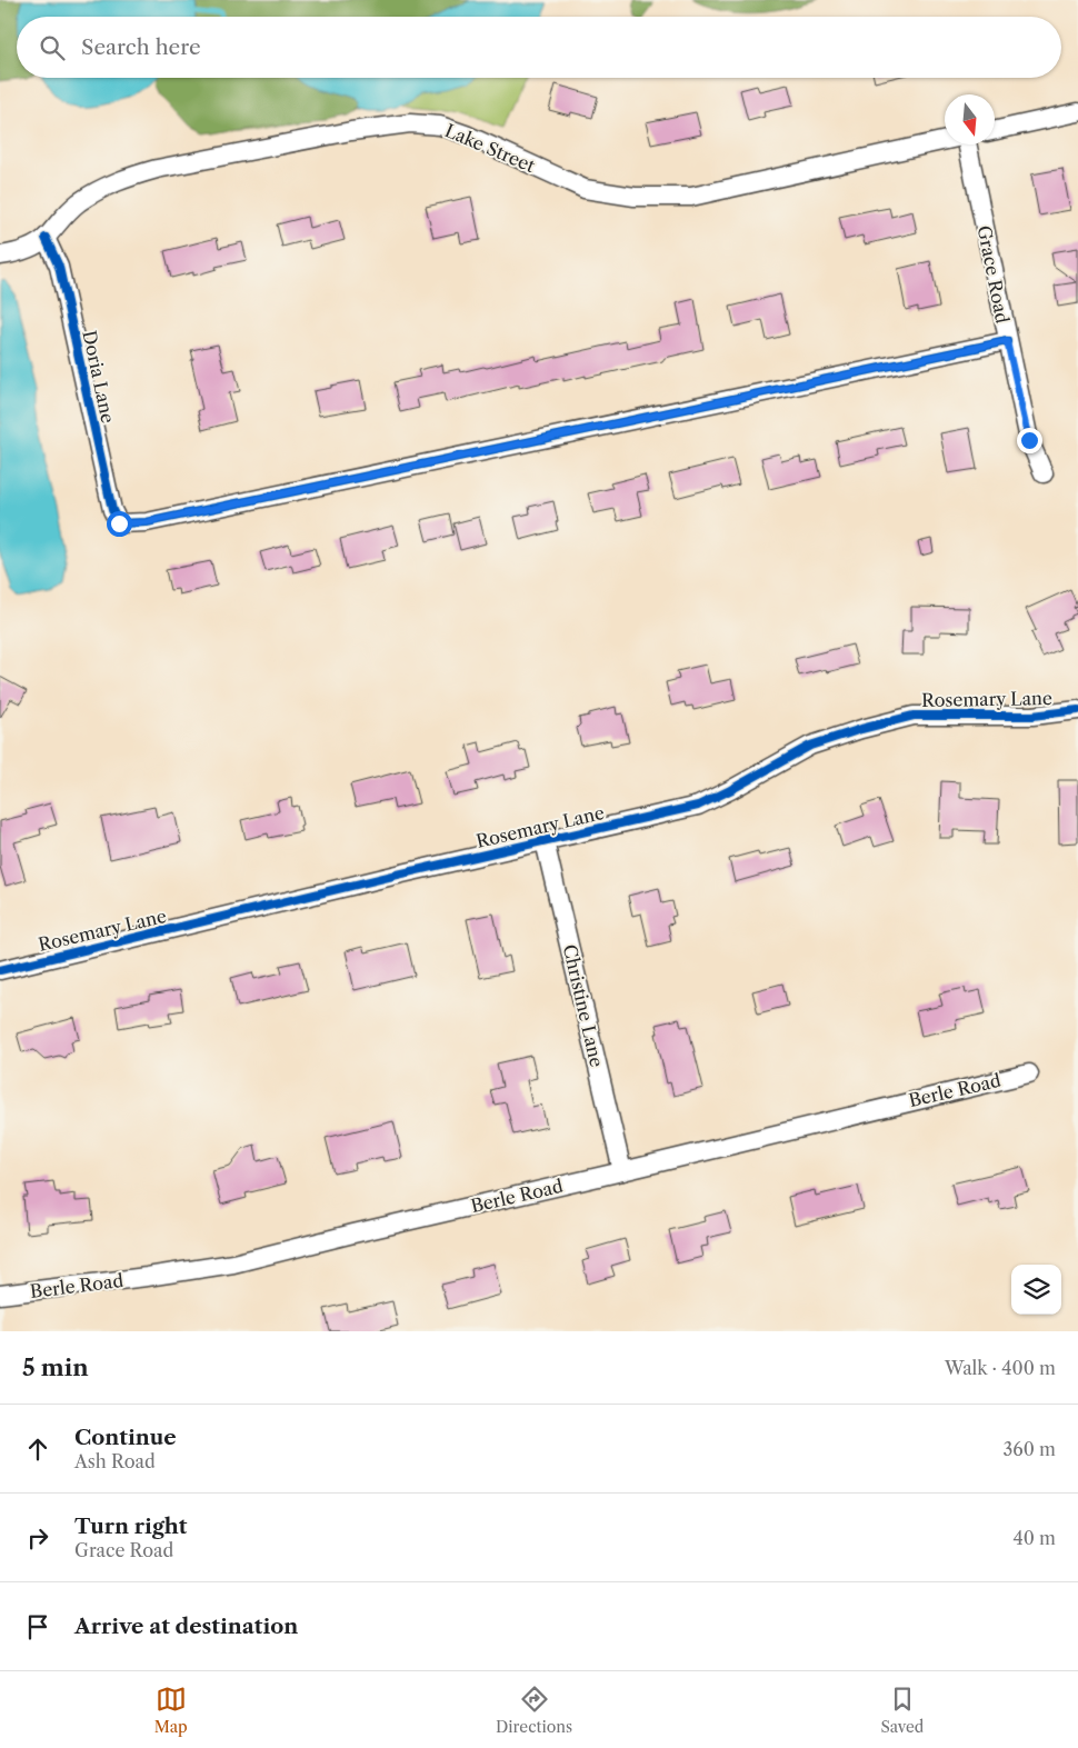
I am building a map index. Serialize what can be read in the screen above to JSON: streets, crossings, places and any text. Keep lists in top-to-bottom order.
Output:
{
  "streets": {
    "street": [
      "Lake Street",
      "Grace Road",
      "Doria Lane",
      "Rosemary Lane",
      "Christine Lane",
      "Berle Road"
    ]
  },
  "crossings": [
    ["Lake Street", "Doria Lane"],
    ["Grace Road", "Doria Lane"],
    ["Rosemary Lane", "Christine Lane"],
    ["Christine Lane", "Berle Road"]
  ],
  "north": "bottom",
  "page": {
    "search": "Search here",
    "heading": ["5 min", "Walk · 400 m"],
    "list": [
      ["Continue", "Ash Road", "360 m"],
      ["Turn right", "Grace Road", "40 m"],
      "Arrive at destination"
    ],
    "nav": ["Map", "Directions", "Saved"]
  }
}
